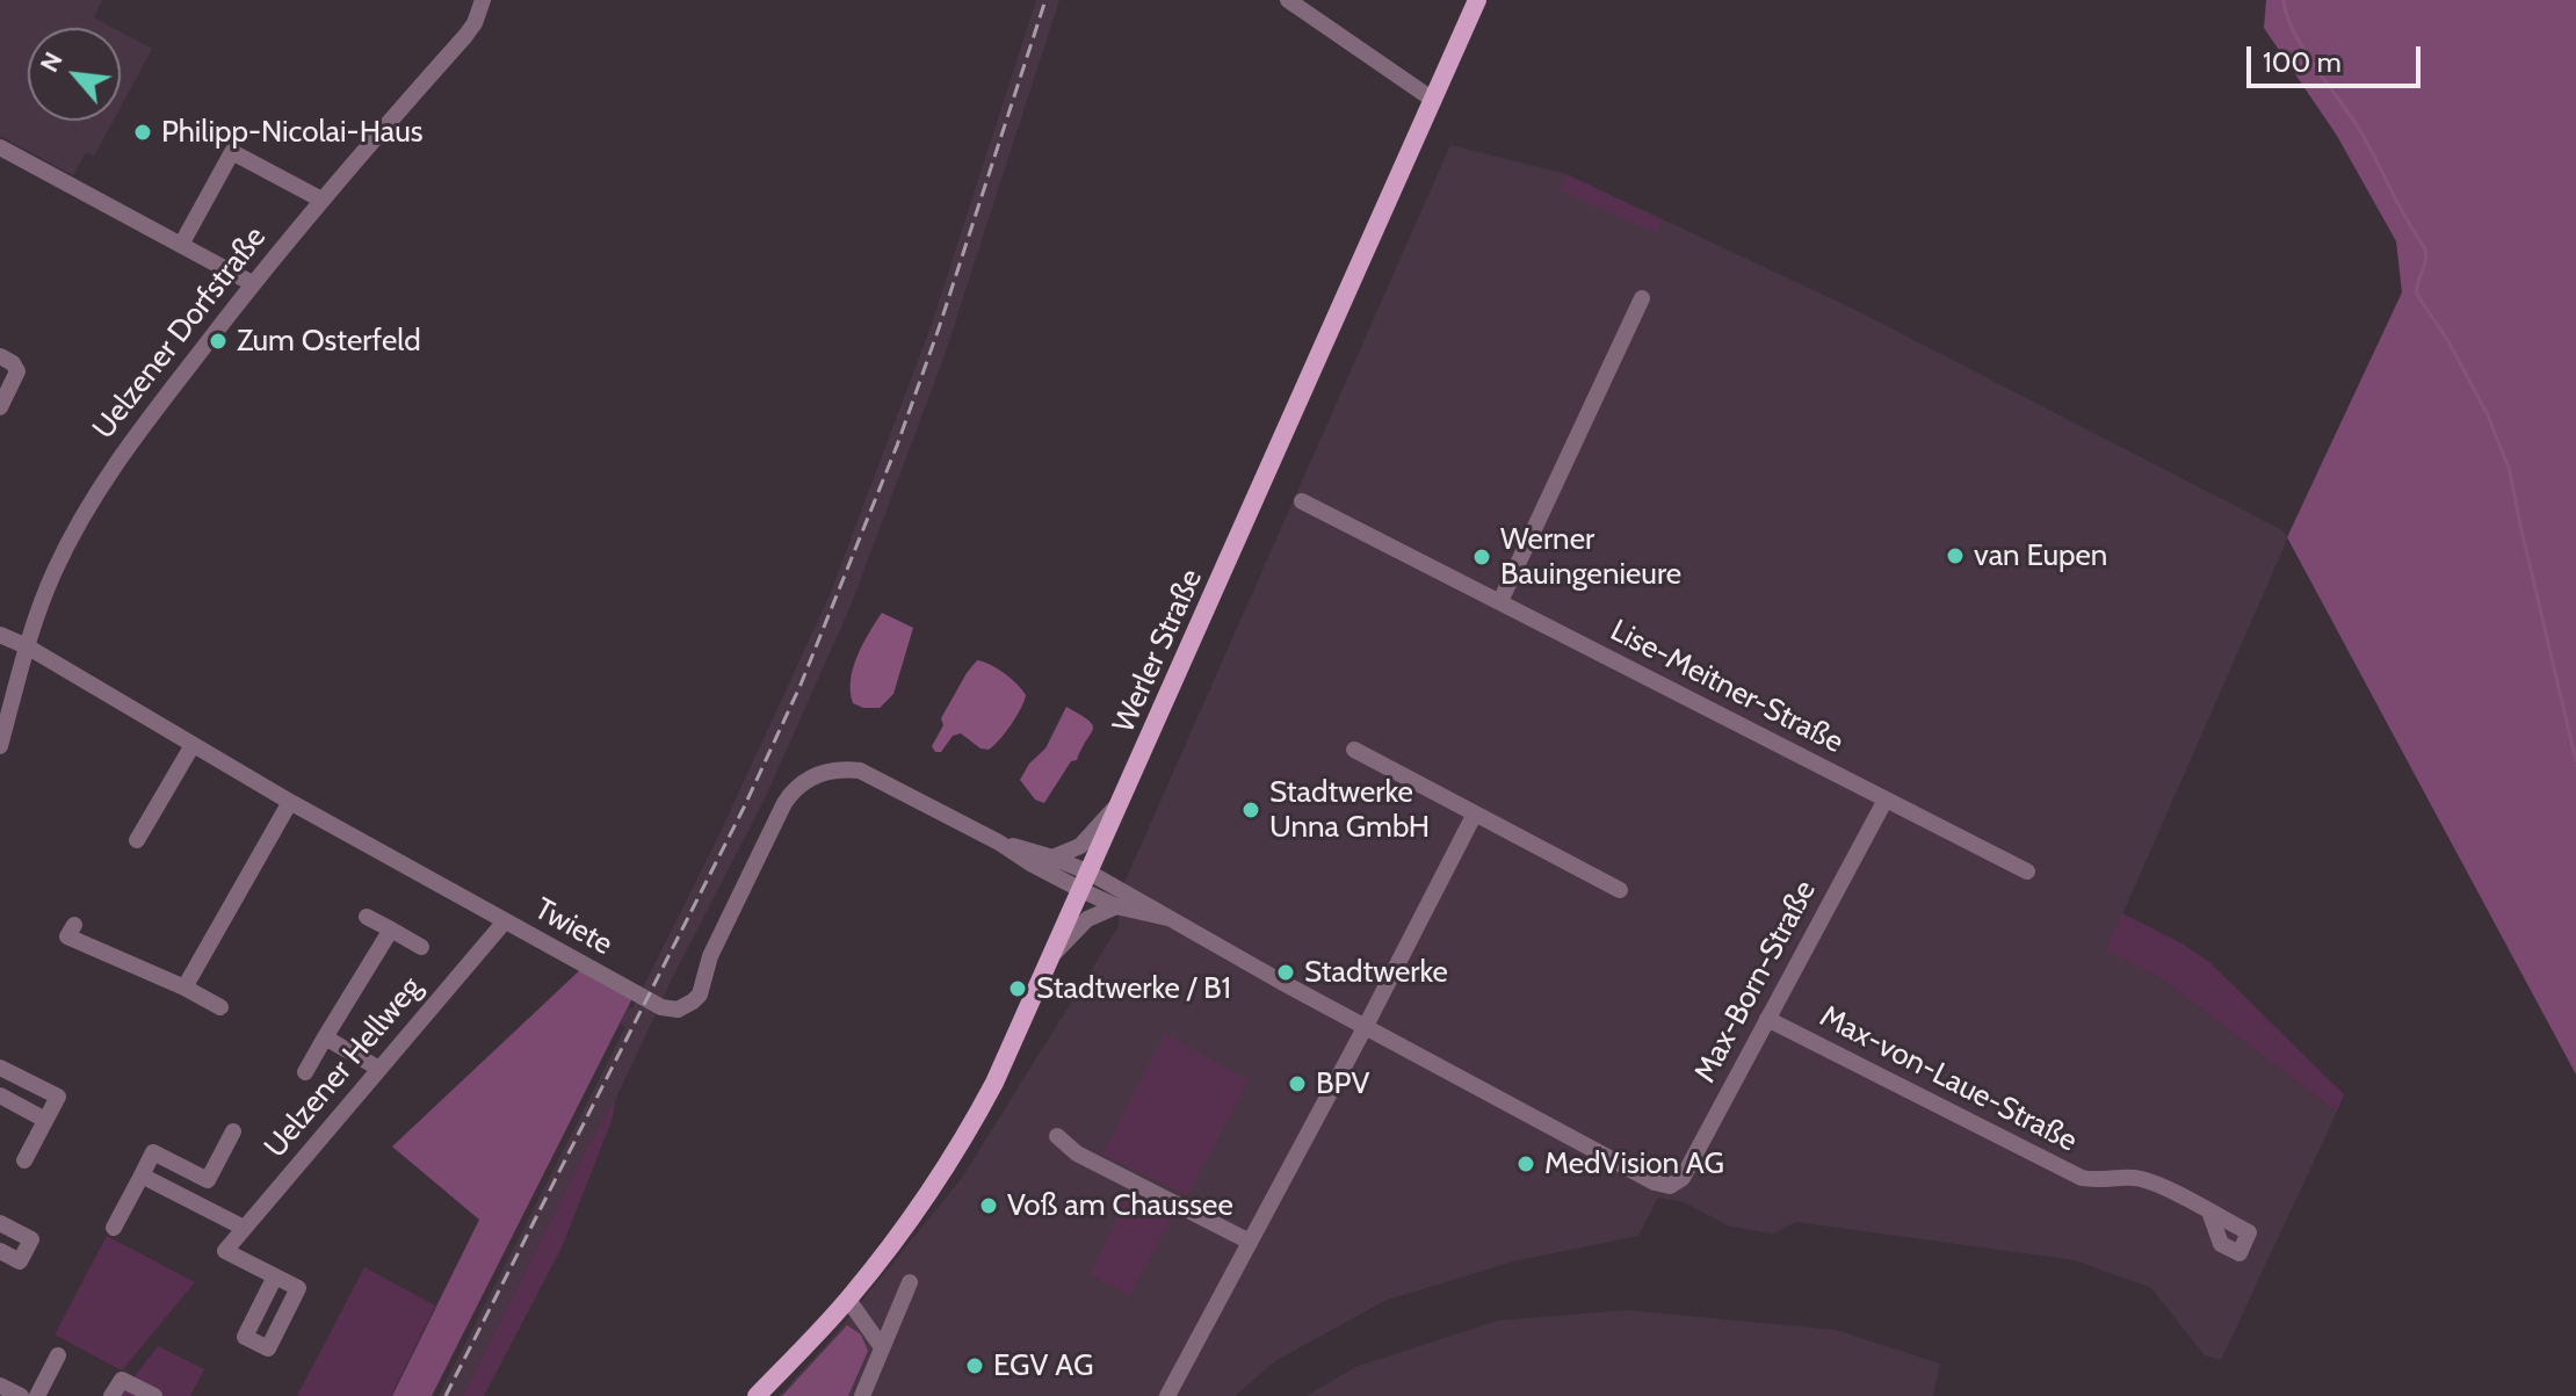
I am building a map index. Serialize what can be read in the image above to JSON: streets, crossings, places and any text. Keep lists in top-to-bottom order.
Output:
{
  "streets": {
    "main road": ["Werler Straße"],
    "street": [
      "Uelzener Dorfstraße",
      "Lise-Meitner-Straße",
      "Twiete",
      "Max-Born-Straße",
      "Uelzener Hellweg",
      "Max-von-Laue-Straße"
    ]
  },
  "crossings": [
    ["Uelzener Dorfstraße", "Twiete"],
    ["Werler Straße", "Twiete"],
    ["Lise-Meitner-Straße", "Max-Born-Straße"],
    ["Twiete", "Uelzener Hellweg"],
    ["Max-Born-Straße", "Max-von-Laue-Straße"]
  ],
  "places": [
    "Philipp-Nicolai-Haus",
    "Zum Osterfeld",
    "van Eupen",
    "Werner Bauingenieure",
    "Stadtwerke Unna GmbH",
    "Stadtwerke",
    "Stadtwerke / B1",
    "BPV",
    "MedVision AG",
    "Voß am Chaussee",
    "EGV AG"
  ],
  "scale_bar": "100 m",
  "north": "top left"
}
